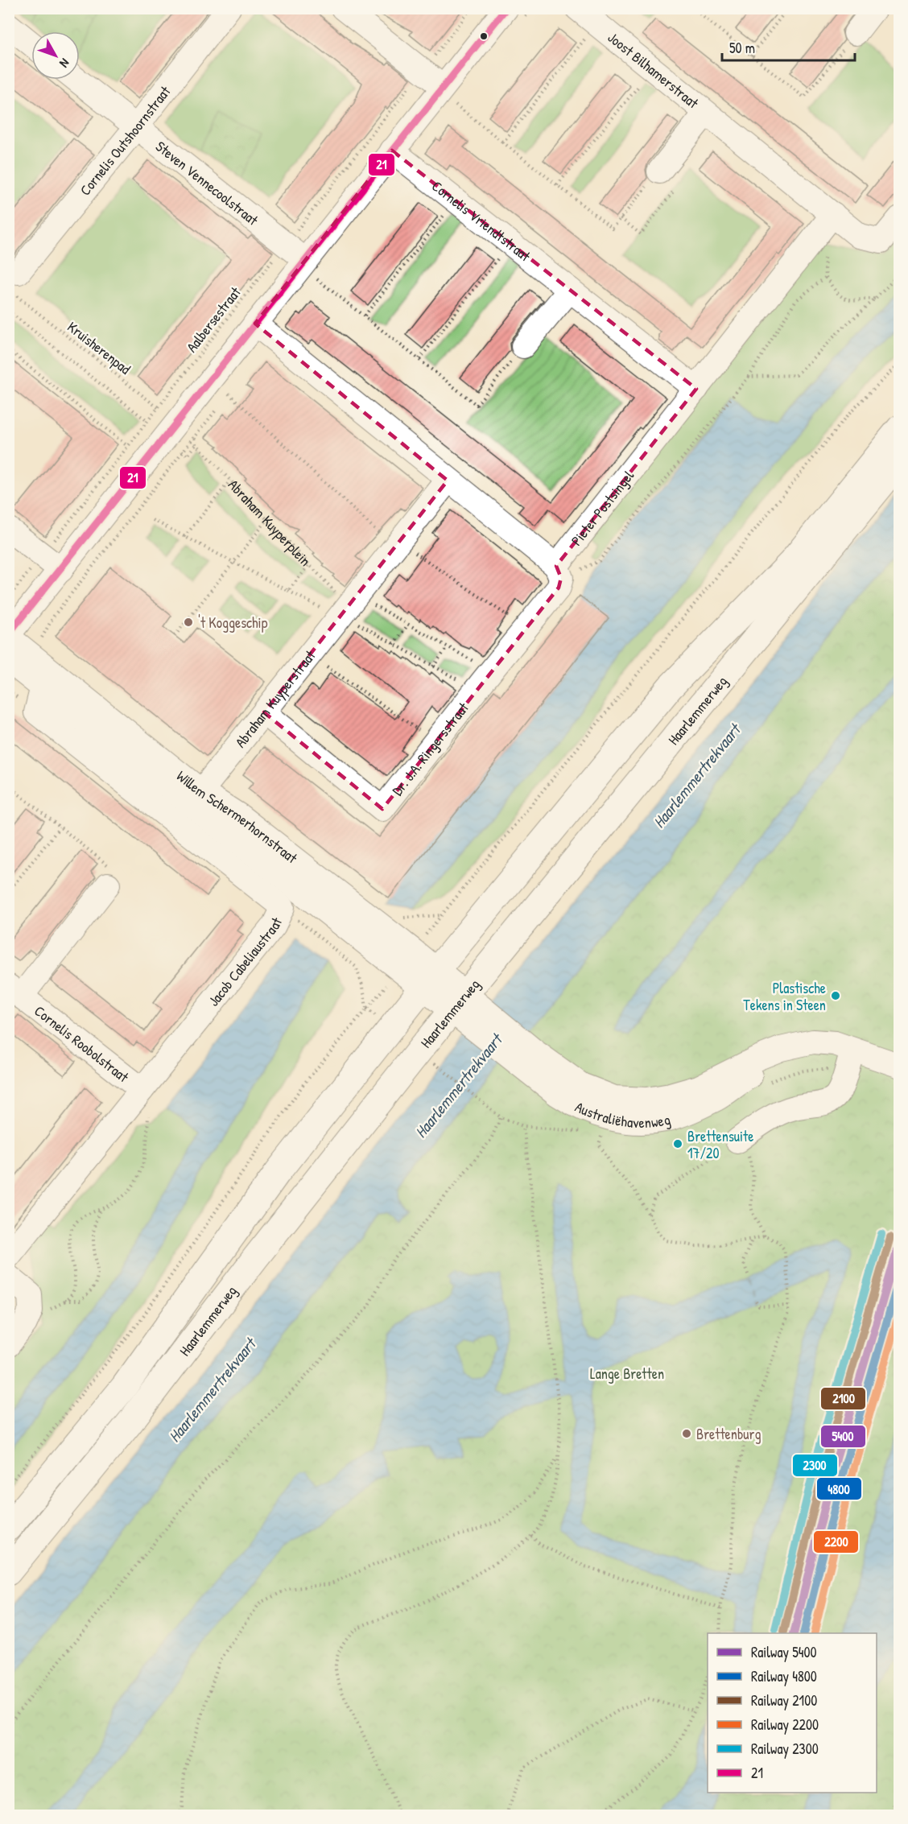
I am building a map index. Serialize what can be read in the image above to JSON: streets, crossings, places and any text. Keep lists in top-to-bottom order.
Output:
{
  "streets": {
    "main road": ["Haarlemmerweg"],
    "street": [
      "Joost Bilhamerstraat",
      "Cornelis Outshoornstraat",
      "Steven Vennecoolstraat",
      "Cornelis Vriendtstraat",
      "Pieter Postsingel",
      "Abraham Kuyperstraat",
      "Dr. J.A. Ringersstraat",
      "Willem Schermerhornstraat",
      "Jacob Cabeliaustraat",
      "Cornelis Roobolstraat",
      "Australiëhavenweg"
    ],
    "path": ["Aalbersestraat", "Kruisherenpad", "Abraham Kuyperplein"]
  },
  "crossings": [
    ["Joost Bilhamerstraat", "Pieter Postsingel"],
    ["Cornelis Outshoornstraat", "Steven Vennecoolstraat"],
    ["Cornelis Outshoornstraat", "Kruisherenpad"],
    ["Steven Vennecoolstraat", "Aalbersestraat"],
    ["Cornelis Vriendtstraat", "Pieter Postsingel"],
    ["Aalbersestraat", "Kruisherenpad"],
    ["Pieter Postsingel", "Dr. J.A. Ringersstraat"],
    ["Abraham Kuyperplein", "Abraham Kuyperstraat"],
    ["Abraham Kuyperstraat", "Dr. J.A. Ringersstraat"],
    ["Abraham Kuyperstraat", "Willem Schermerhornstraat"],
    ["Haarlemmerweg", "Willem Schermerhornstraat"],
    ["Haarlemmerweg", "Australiëhavenweg"],
    ["Willem Schermerhornstraat", "Jacob Cabeliaustraat"],
    ["Willem Schermerhornstraat", "Australiëhavenweg"],
    ["Jacob Cabeliaustraat", "Cornelis Roobolstraat"]
  ],
  "water": ["Haarlemmertrekvaart"],
  "parks": ["Lange Bretten"],
  "places": [
    "'t Koggeschip",
    "Plastische Tekens in Steen",
    "Brettensuite 17/20",
    "Brettenburg"
  ],
  "lines": [
    "transit line 21",
    "rail line 2300",
    "rail line 2100",
    "rail line 5400",
    "rail line 4800",
    "rail line 2200"
  ],
  "legend": [
    "Railway 5400",
    "Railway 4800",
    "Railway 2100",
    "Railway 2200",
    "Railway 2300",
    "21"
  ],
  "scale_bar": "50 m",
  "north": "bottom right"
}
